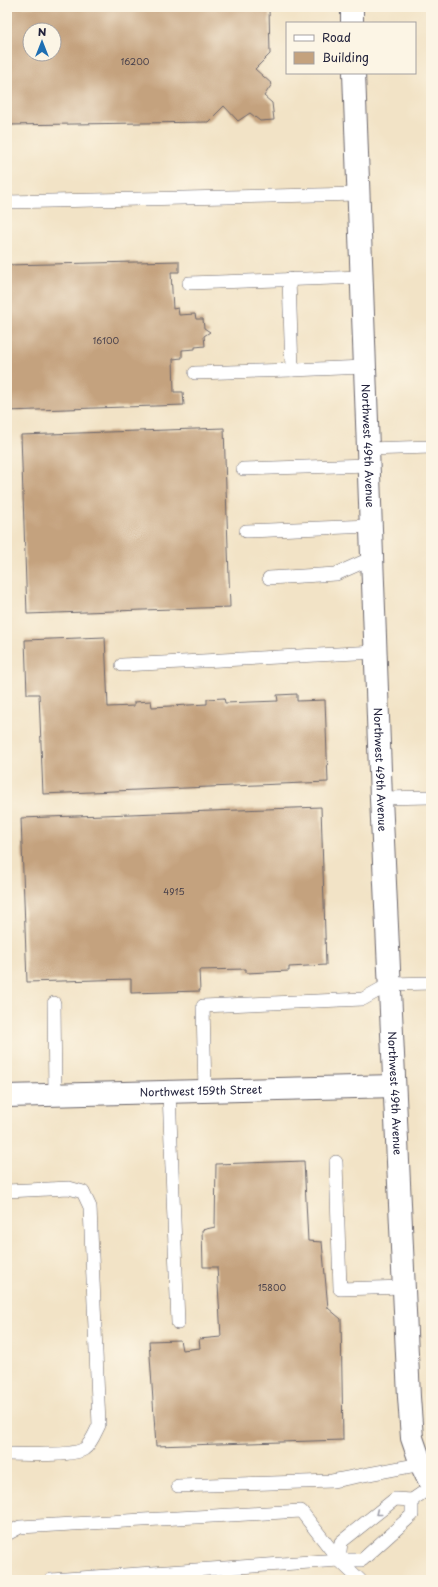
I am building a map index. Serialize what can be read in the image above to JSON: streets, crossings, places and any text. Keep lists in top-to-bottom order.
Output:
{
  "streets": {
    "street": ["Northwest 49th Avenue", "Northwest 159th Street"]
  },
  "crossings": [
    ["Northwest 49th Avenue", "Northwest 159th Street"]
  ],
  "house_numbers": [
    "16200",
    "16100",
    "4915",
    "15800"
  ],
  "legend": ["Road", "Building"],
  "north": "top"
}
